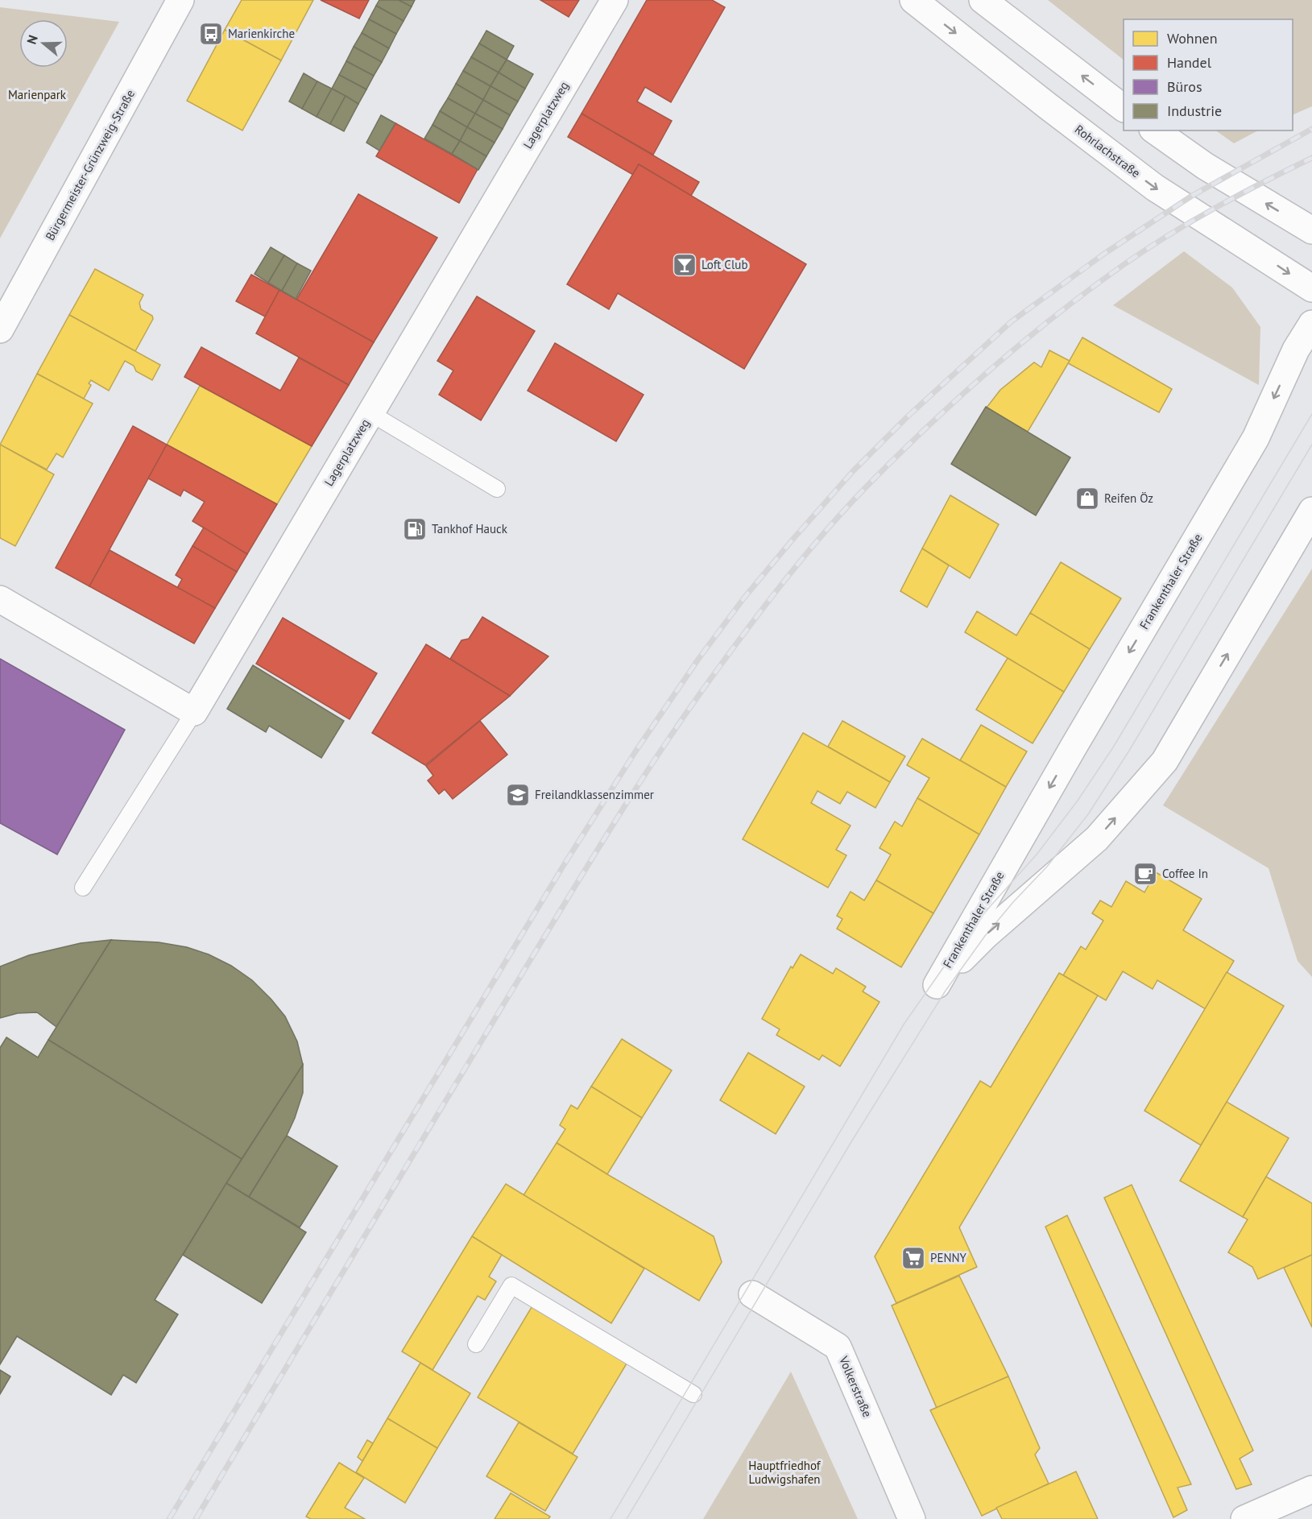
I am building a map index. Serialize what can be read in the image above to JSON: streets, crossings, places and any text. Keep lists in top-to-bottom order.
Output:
{
  "streets": {
    "street": [
      "Lagerplatzweg",
      "Rohrlachstraße",
      "Bürgermeister-Grünzweig-Straße",
      "Frankenthaler Straße",
      "Volkerstraße"
    ]
  },
  "parks": ["Marienpark", "Hauptfriedhof Ludwigshafen"],
  "places": {
    "bus stop": ["Marienkirche"],
    "bar": ["Loft Club"],
    "shop": ["Reifen Öz"],
    "fuel station": ["Tankhof Hauck"],
    "school or university": ["Freilandklassenzimmer"],
    "cafe": ["Coffee In"],
    "supermarket": ["PENNY"]
  },
  "legend": [
    "Wohnen",
    "Handel",
    "Büros",
    "Industrie"
  ],
  "north": "left"
}
